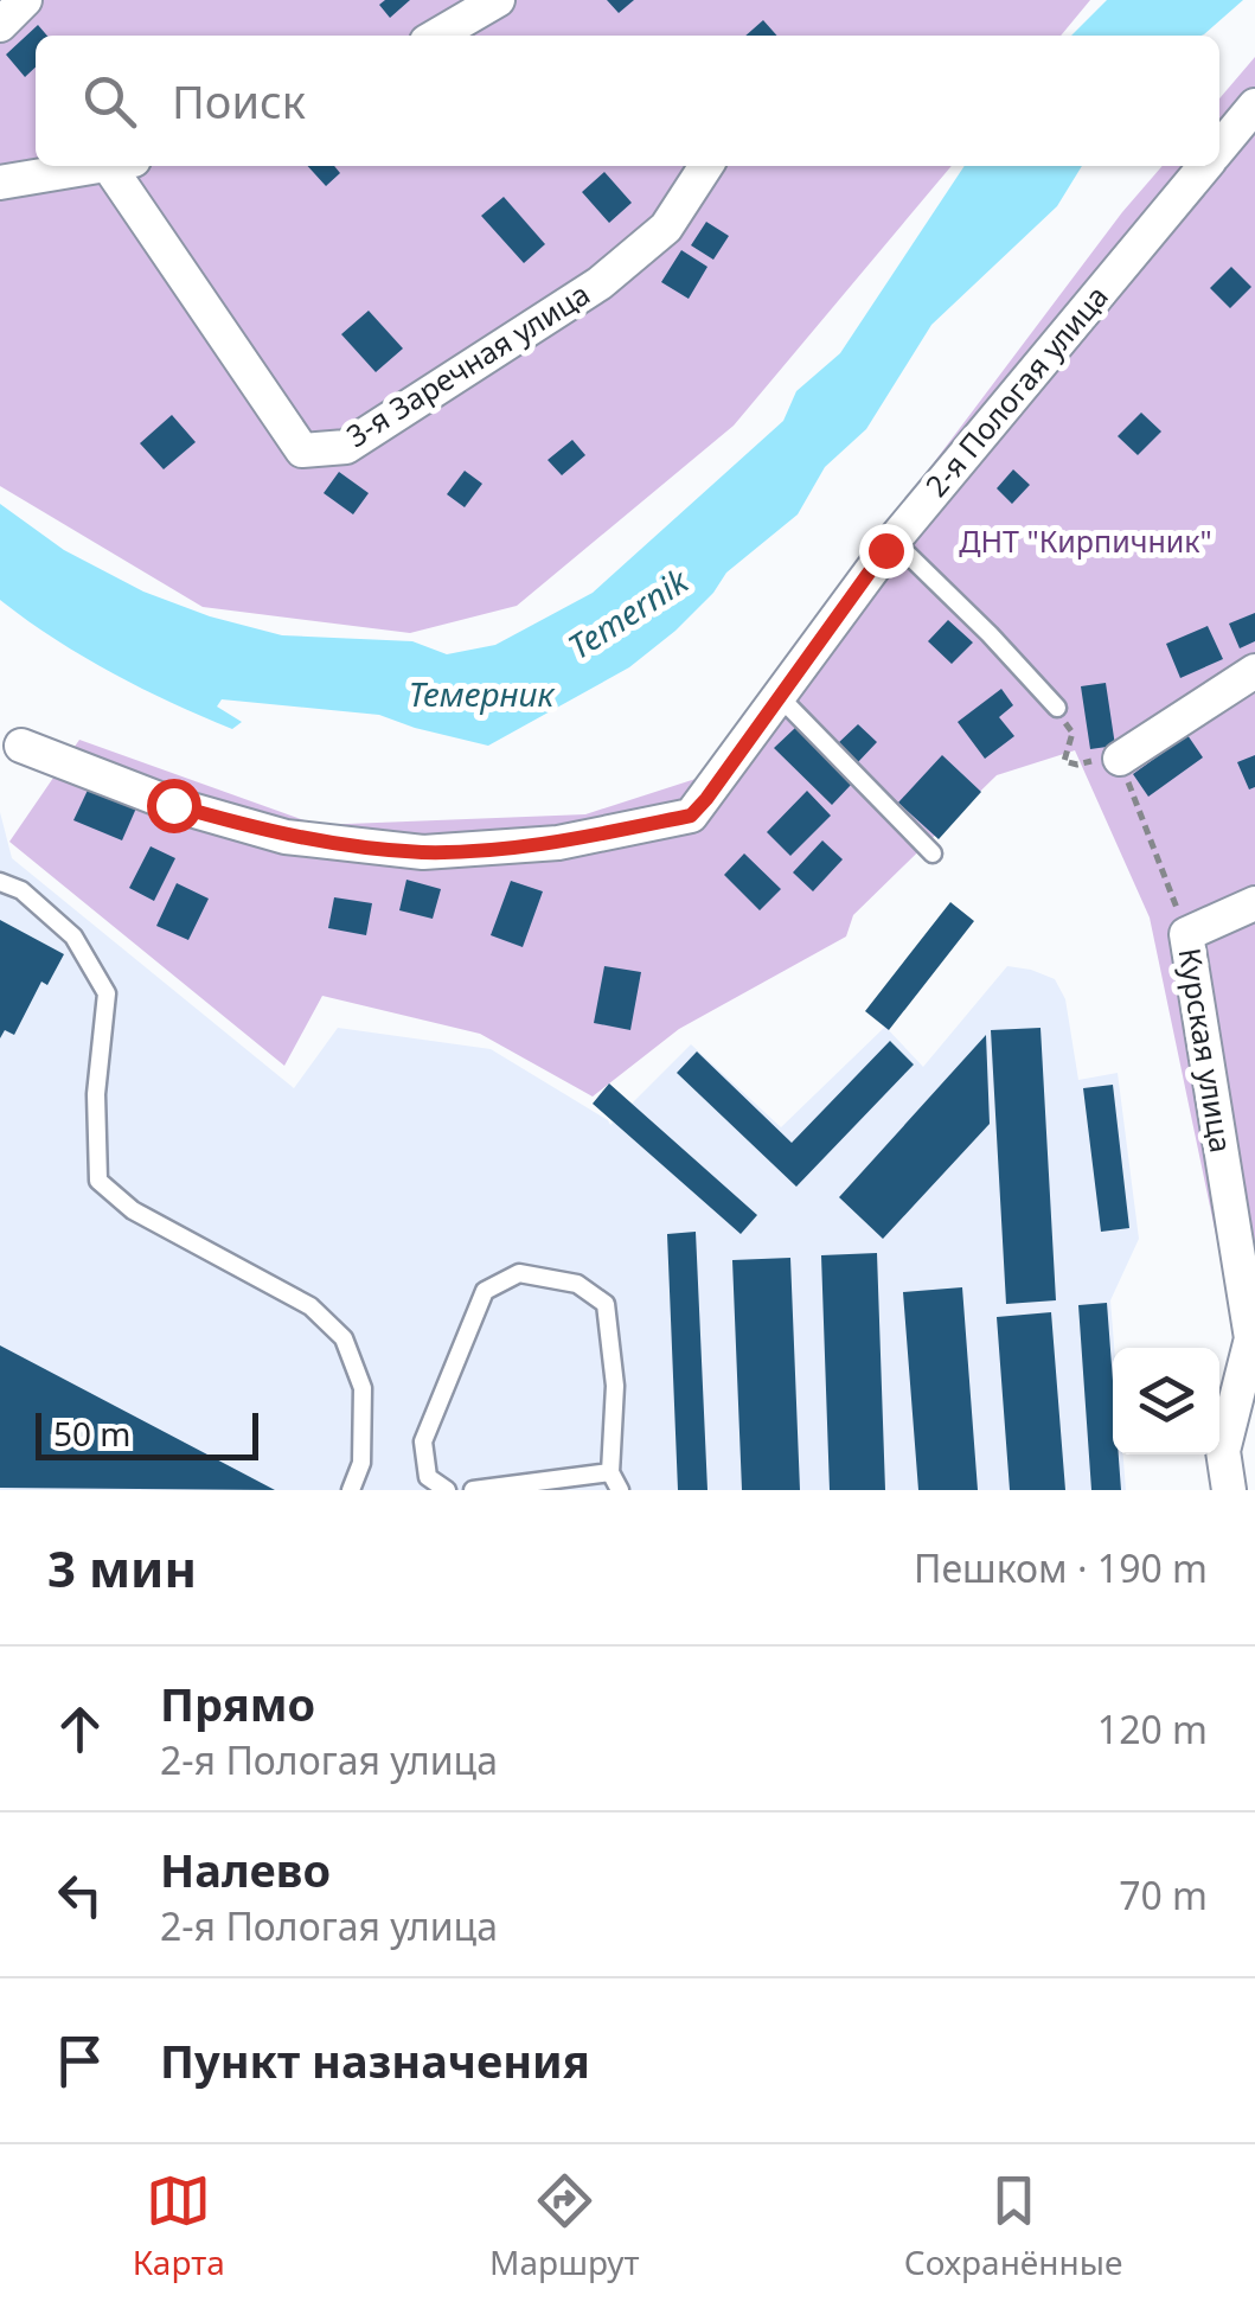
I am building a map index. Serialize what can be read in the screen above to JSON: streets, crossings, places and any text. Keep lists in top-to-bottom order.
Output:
{
  "streets": {
    "street": ["3-я Заречная улица", "2-я Пологая улица", "Курская улица"]
  },
  "water": ["Temernik", "Темерник"],
  "parks": ["ДНТ \"Кирпичник\""],
  "scale_bar": "50 m",
  "page": {
    "search": "Поиск",
    "scale": "50 m",
    "heading": ["3 мин", "Пешком · 190 m"],
    "list": [
      ["Прямо", "2-я Пологая улица", "120 m"],
      ["Налево", "2-я Пологая улица", "70 m"],
      "Пункт назначения"
    ],
    "nav": ["Карта", "Маршрут", "Сохранённые"]
  }
}
